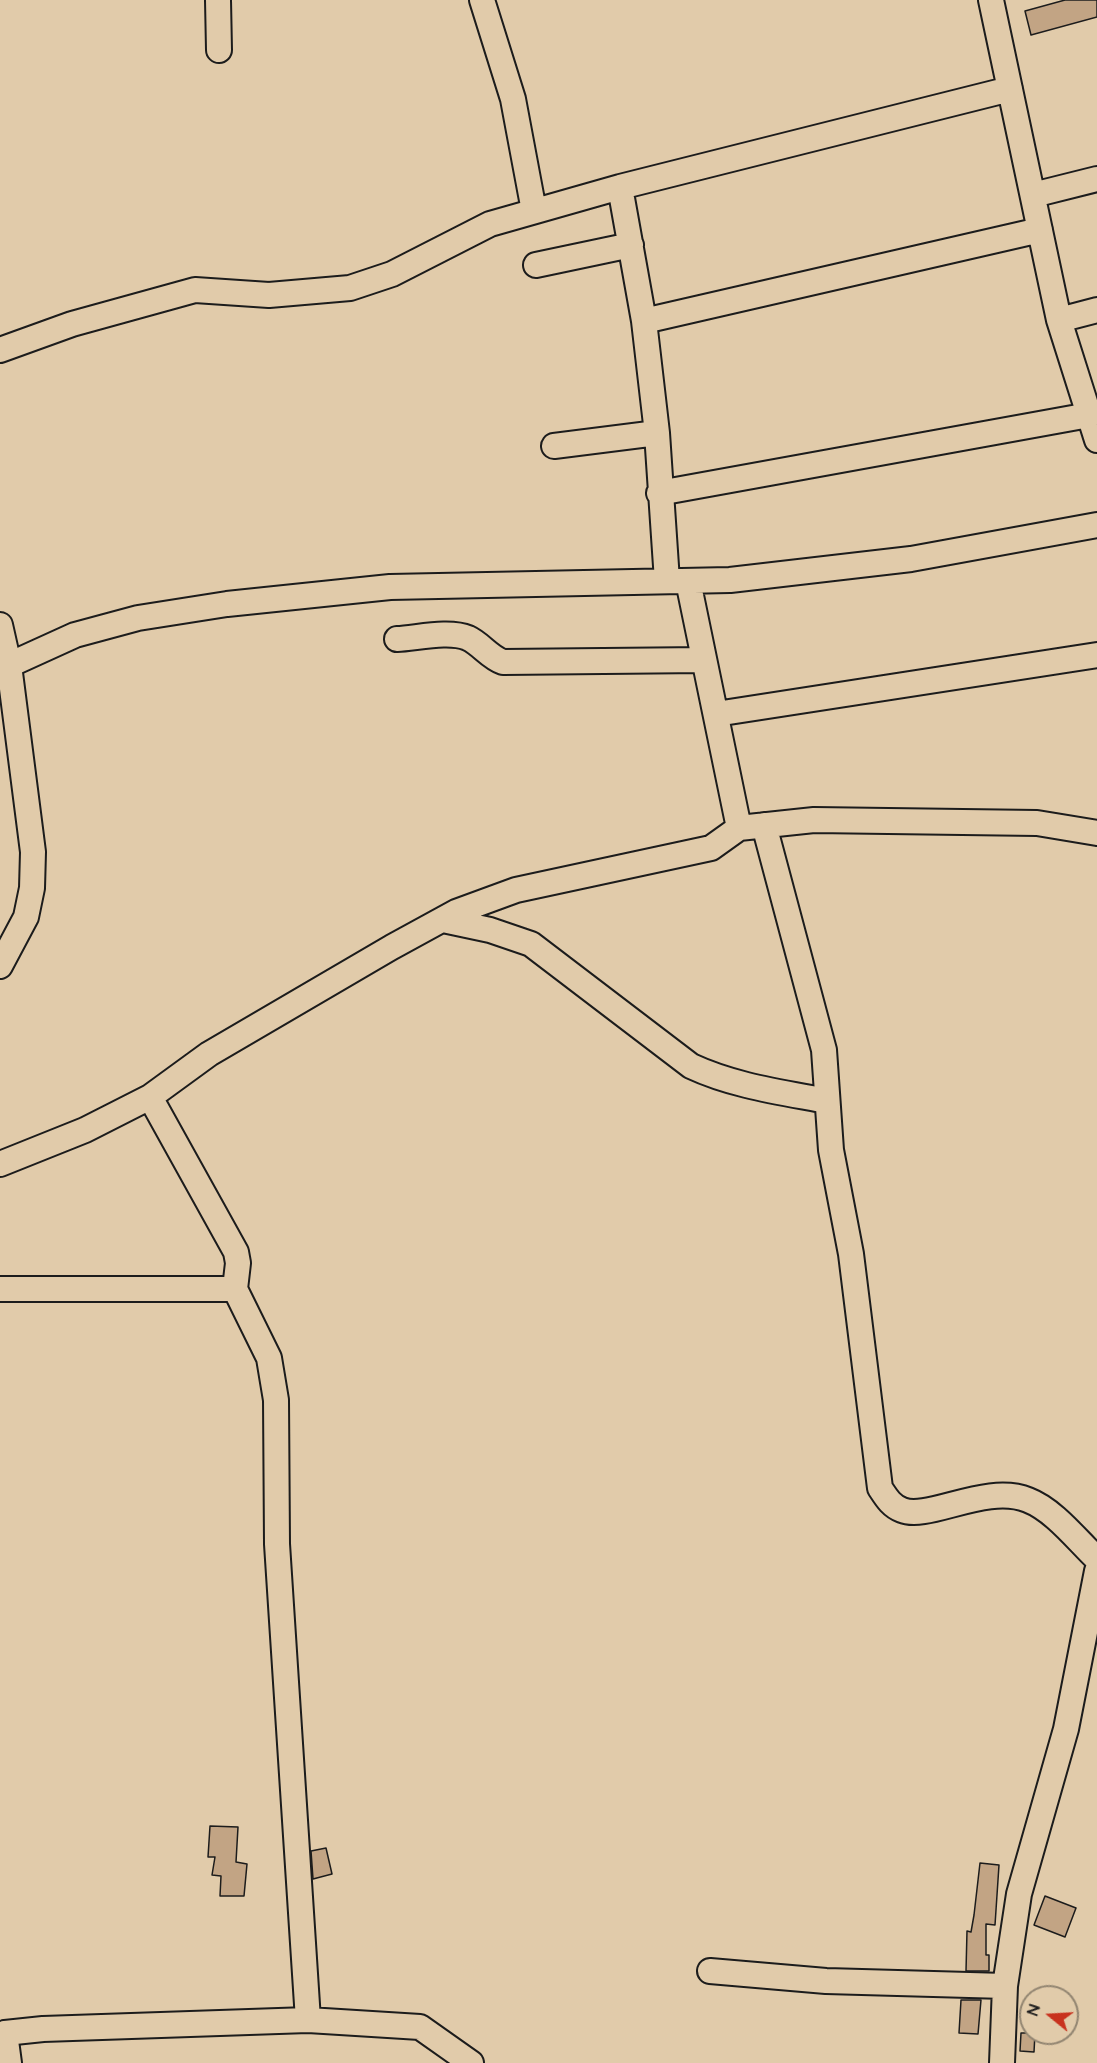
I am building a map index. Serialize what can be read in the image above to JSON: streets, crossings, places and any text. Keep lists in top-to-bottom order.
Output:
{
  "north": "left"
}
